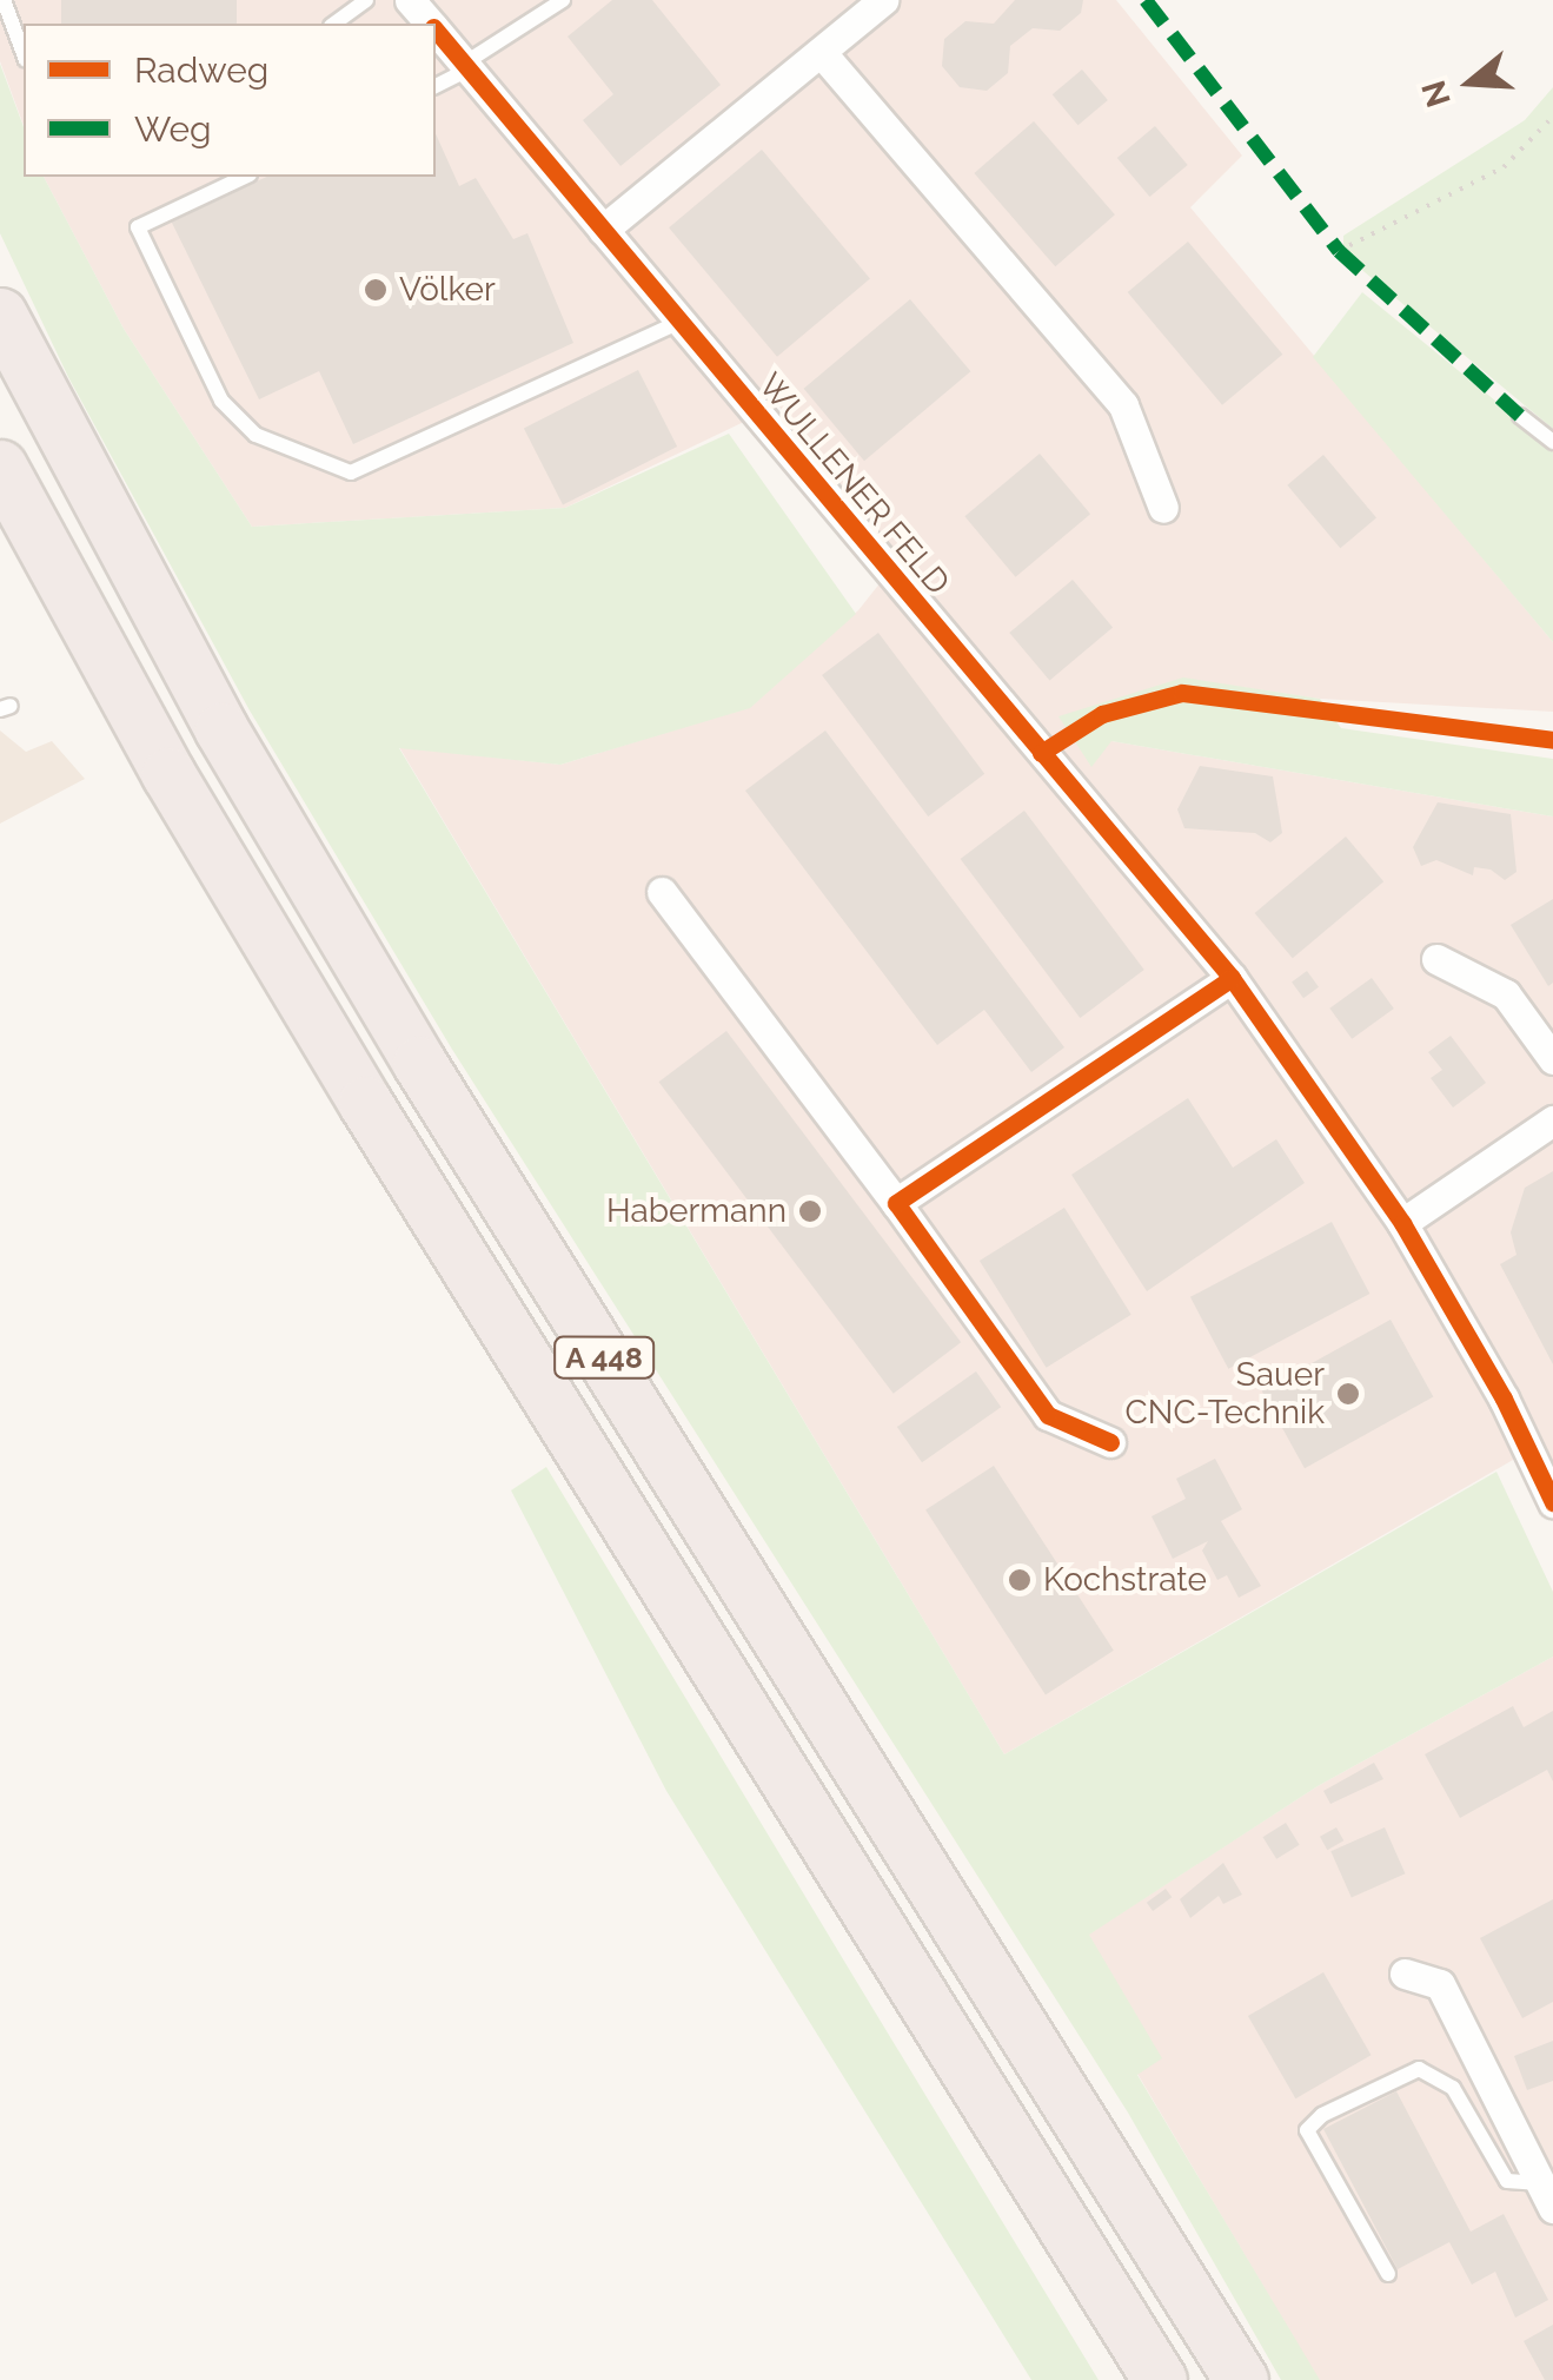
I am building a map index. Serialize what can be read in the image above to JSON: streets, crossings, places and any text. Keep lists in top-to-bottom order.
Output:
{
  "streets": {
    "highway": ["A 448"],
    "street": ["WULLENER FELD"]
  },
  "places": [
    "Völker",
    "Habermann",
    "Sauer CNC-Technik",
    "Kochstrate"
  ],
  "legend": ["Radweg", "Weg"],
  "north": "left"
}
